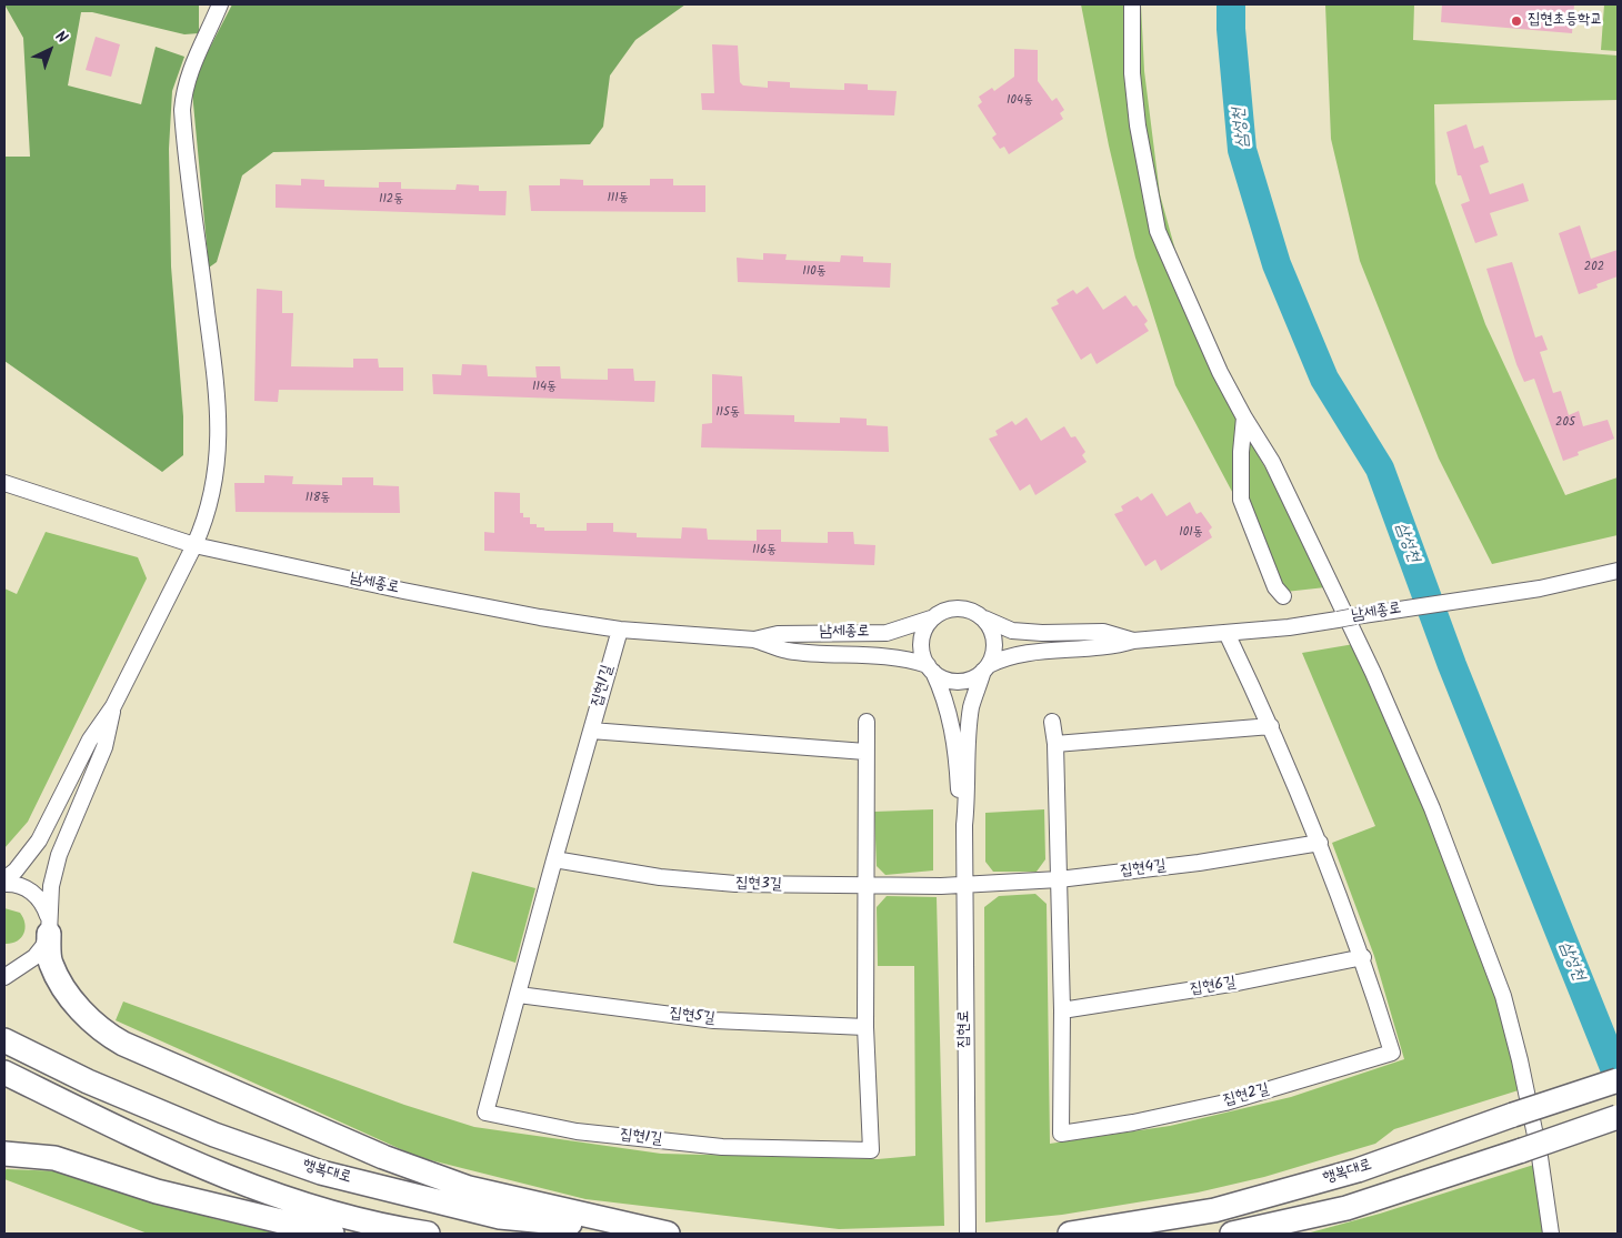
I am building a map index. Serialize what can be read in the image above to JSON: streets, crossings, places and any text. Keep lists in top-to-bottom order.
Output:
{
  "streets": {
    "highway": ["행복대로"],
    "street": [
      "남세종로",
      "집현1길",
      "집현4길",
      "집현3길",
      "집현6길",
      "집현5길",
      "집현로",
      "집현2길"
    ]
  },
  "crossings": [
    ["남세종로", "집현1길"],
    ["남세종로", "집현로"],
    ["남세종로", "집현2길"],
    ["집현1길", "집현3길"],
    ["집현1길", "집현5길"],
    ["집현4길", "집현3길"],
    ["집현4길", "집현로"],
    ["집현4길", "집현2길"],
    ["집현3길", "집현로"],
    ["집현6길", "집현2길"]
  ],
  "water": ["삼성천"],
  "places": ["집현초등학교"],
  "house_numbers": [
    "104동",
    "111동",
    "112동",
    "202",
    "110동",
    "114동",
    "115동",
    "205",
    "118동",
    "101동",
    "116동"
  ],
  "north": "top right"
}
